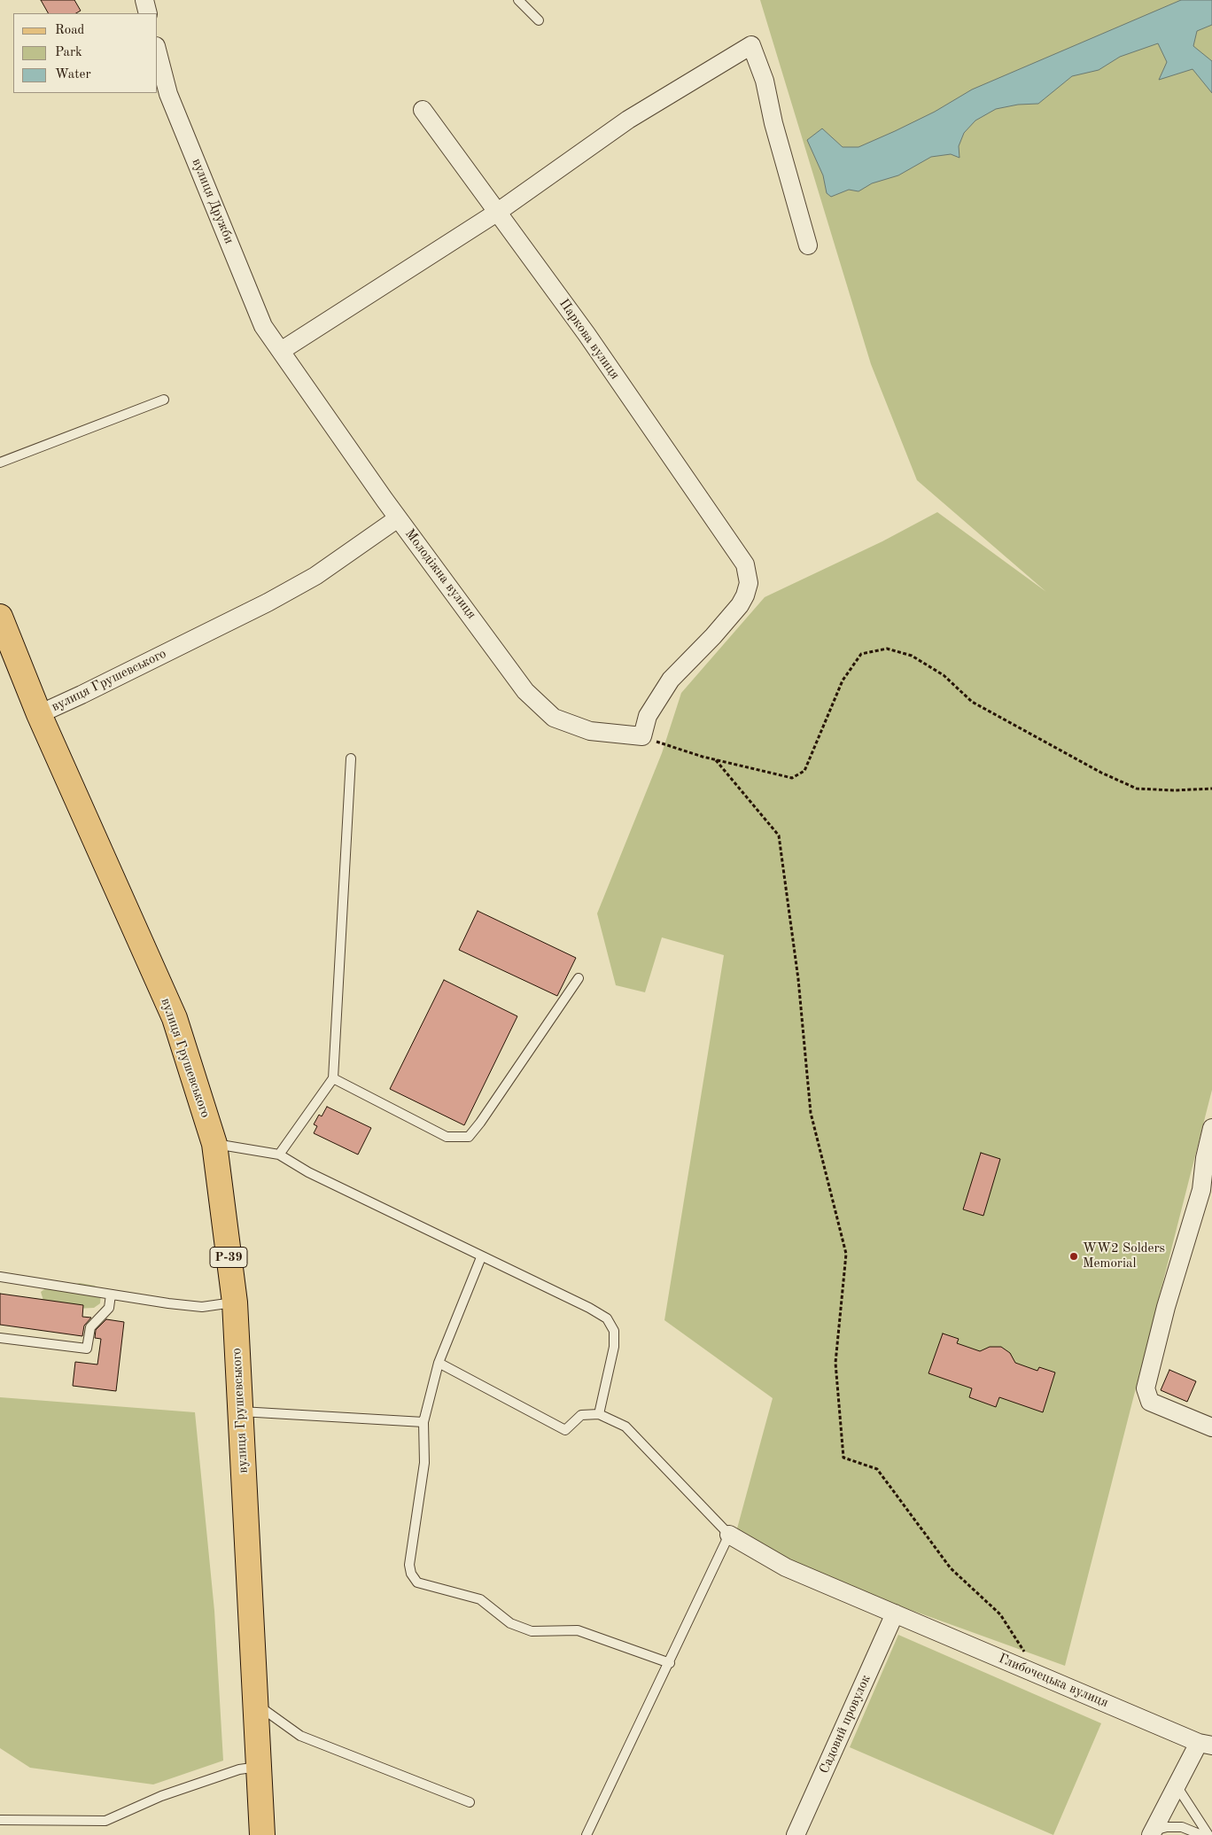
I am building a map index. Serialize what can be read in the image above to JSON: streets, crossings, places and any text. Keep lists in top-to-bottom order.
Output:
{
  "streets": {
    "main road": ["вулиця Грушевського", "Р-39"],
    "street": [
      "вулиця Дружби",
      "Паркова вулиця",
      "Молодіжна вулиця",
      "Глибочецька вулиця",
      "Садовий провулок"
    ]
  },
  "crossings": [
    ["вулиця Дружби", "Молодіжна вулиця"],
    ["Паркова вулиця", "Молодіжна вулиця"],
    ["Молодіжна вулиця", "вулиця Грушевського"],
    ["вулиця Грушевського", "Р-39"],
    ["Глибочецька вулиця", "Садовий провулок"]
  ],
  "places": ["WW2 Solders Memorial"],
  "legend": ["Road", "Park", "Water"]
}
